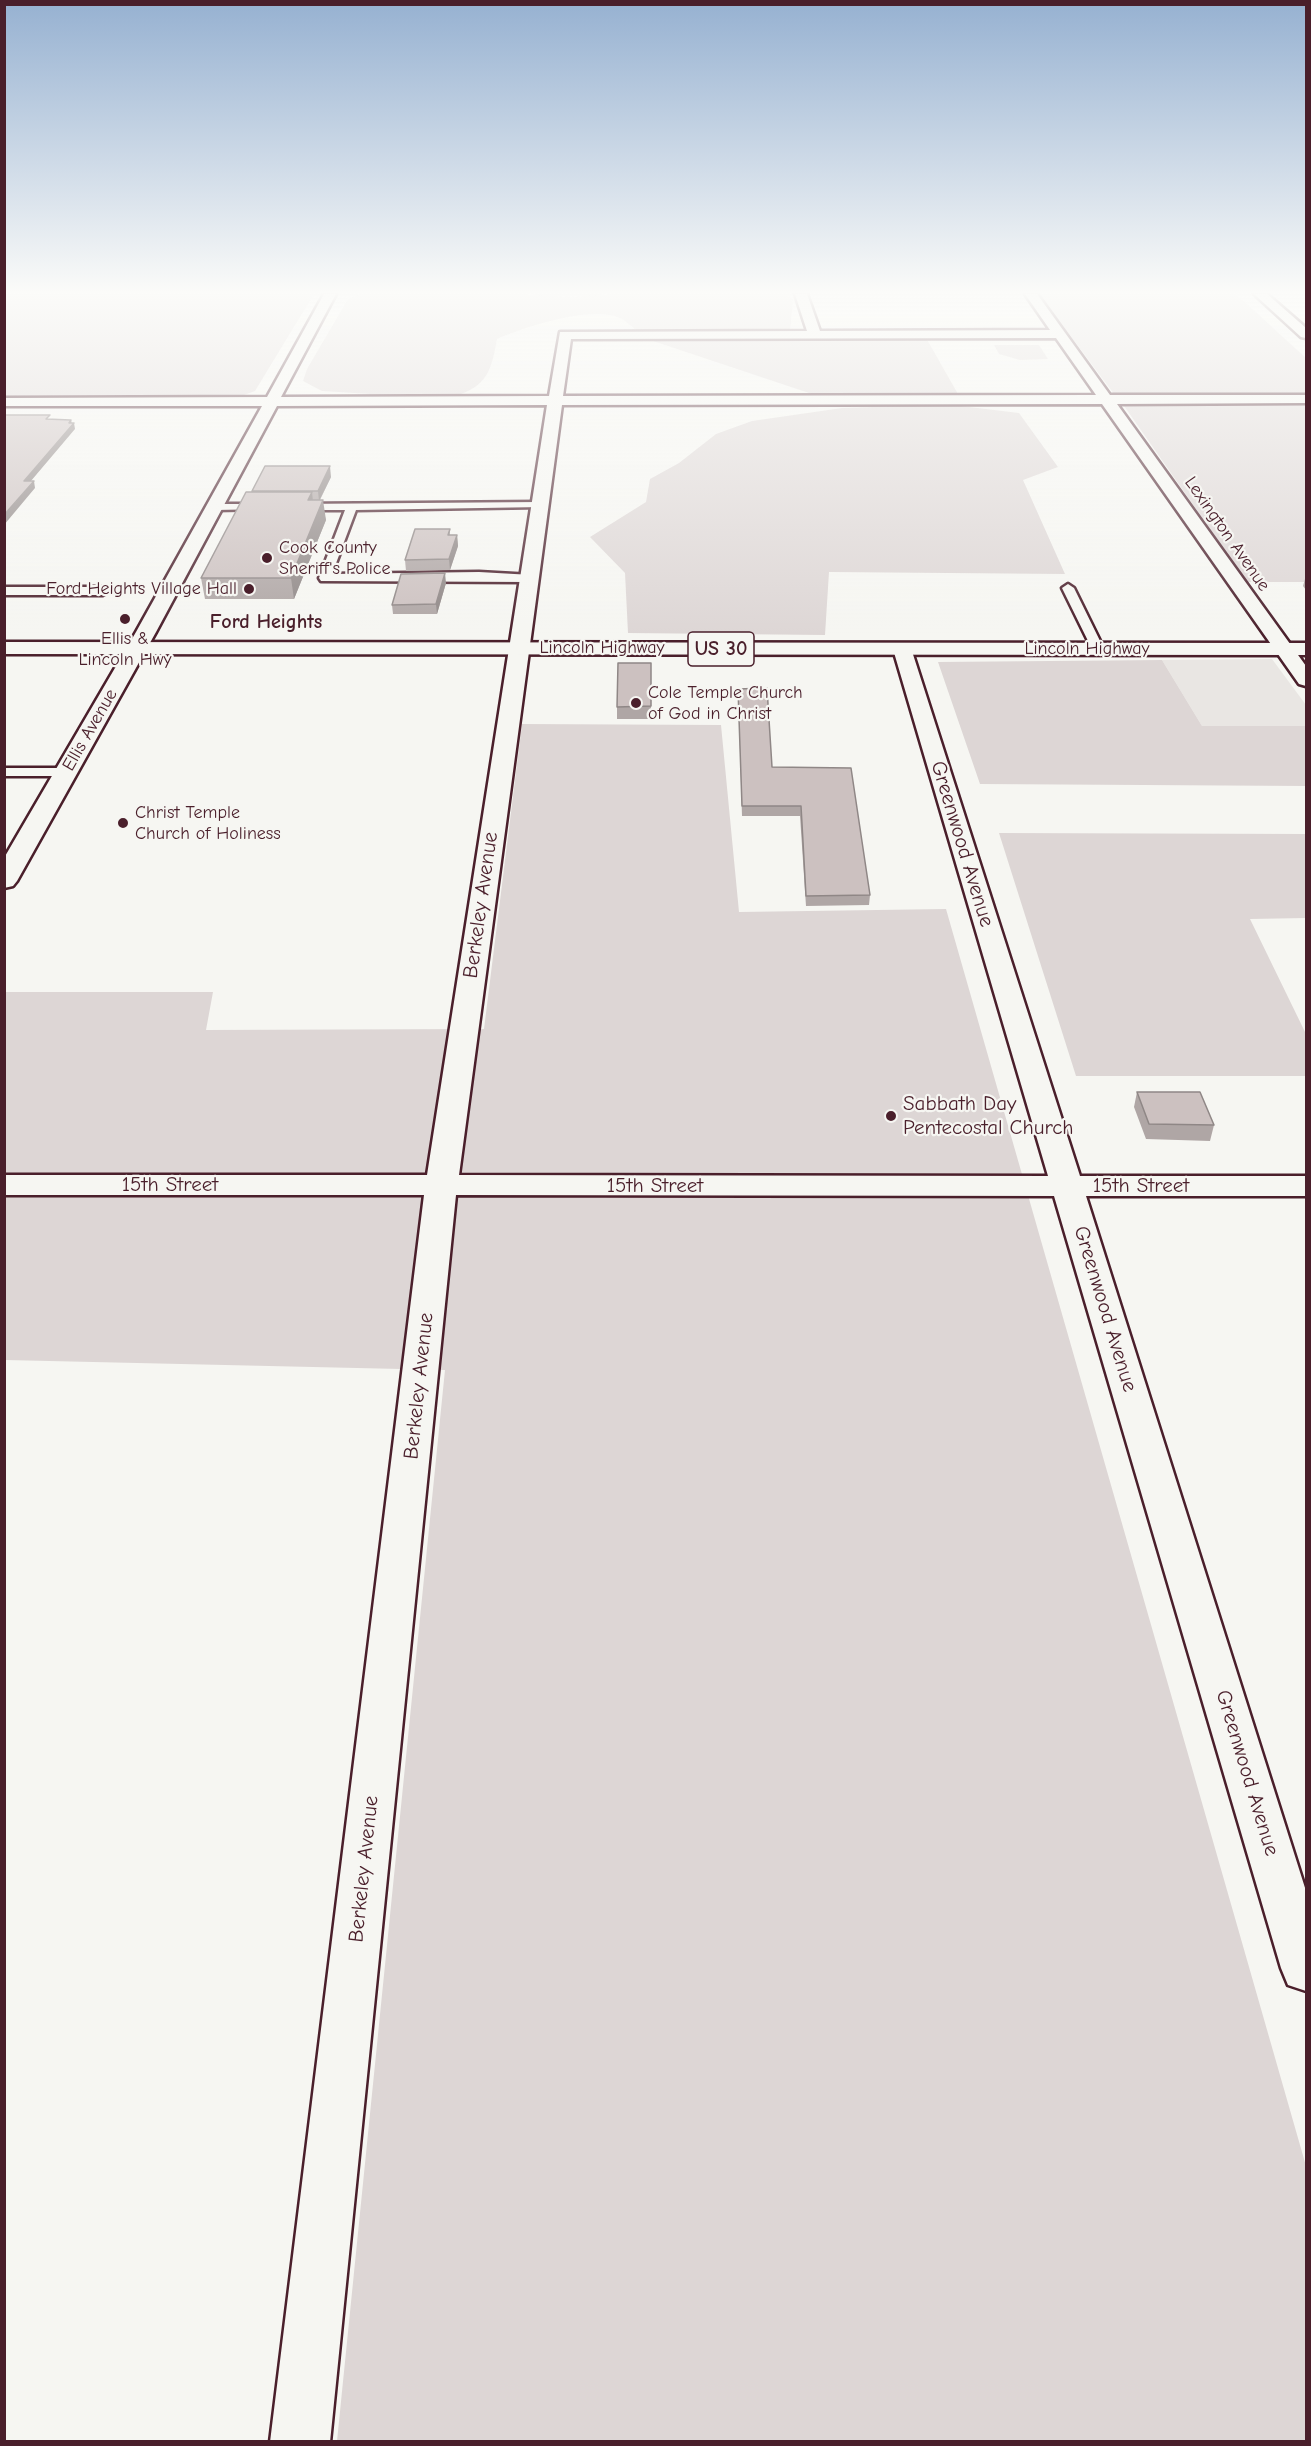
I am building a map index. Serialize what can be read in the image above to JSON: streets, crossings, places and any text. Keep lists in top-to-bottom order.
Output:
{
  "streets": {
    "street": [
      "Lexington Avenue",
      "Lincoln Highway",
      "US 30",
      "Ellis Avenue",
      "Greenwood Avenue",
      "Berkeley Avenue",
      "15th Street"
    ]
  },
  "crossings": [
    ["Lexington Avenue", "Lincoln Highway"],
    ["Lincoln Highway", "Ellis Avenue"],
    ["Lincoln Highway", "Greenwood Avenue"],
    ["Lincoln Highway", "Berkeley Avenue"],
    ["Greenwood Avenue", "15th Street"],
    ["Berkeley Avenue", "15th Street"]
  ],
  "districts": ["Ford Heights"],
  "places": [
    "Cook County Sheriff's Police",
    "Ford Heights Village Hall",
    "Ellis & Lincoln Hwy",
    "Cole Temple Church of God in Christ",
    "Christ Temple Church of Holiness",
    "Sabbath Day Pentecostal Church"
  ]
}
